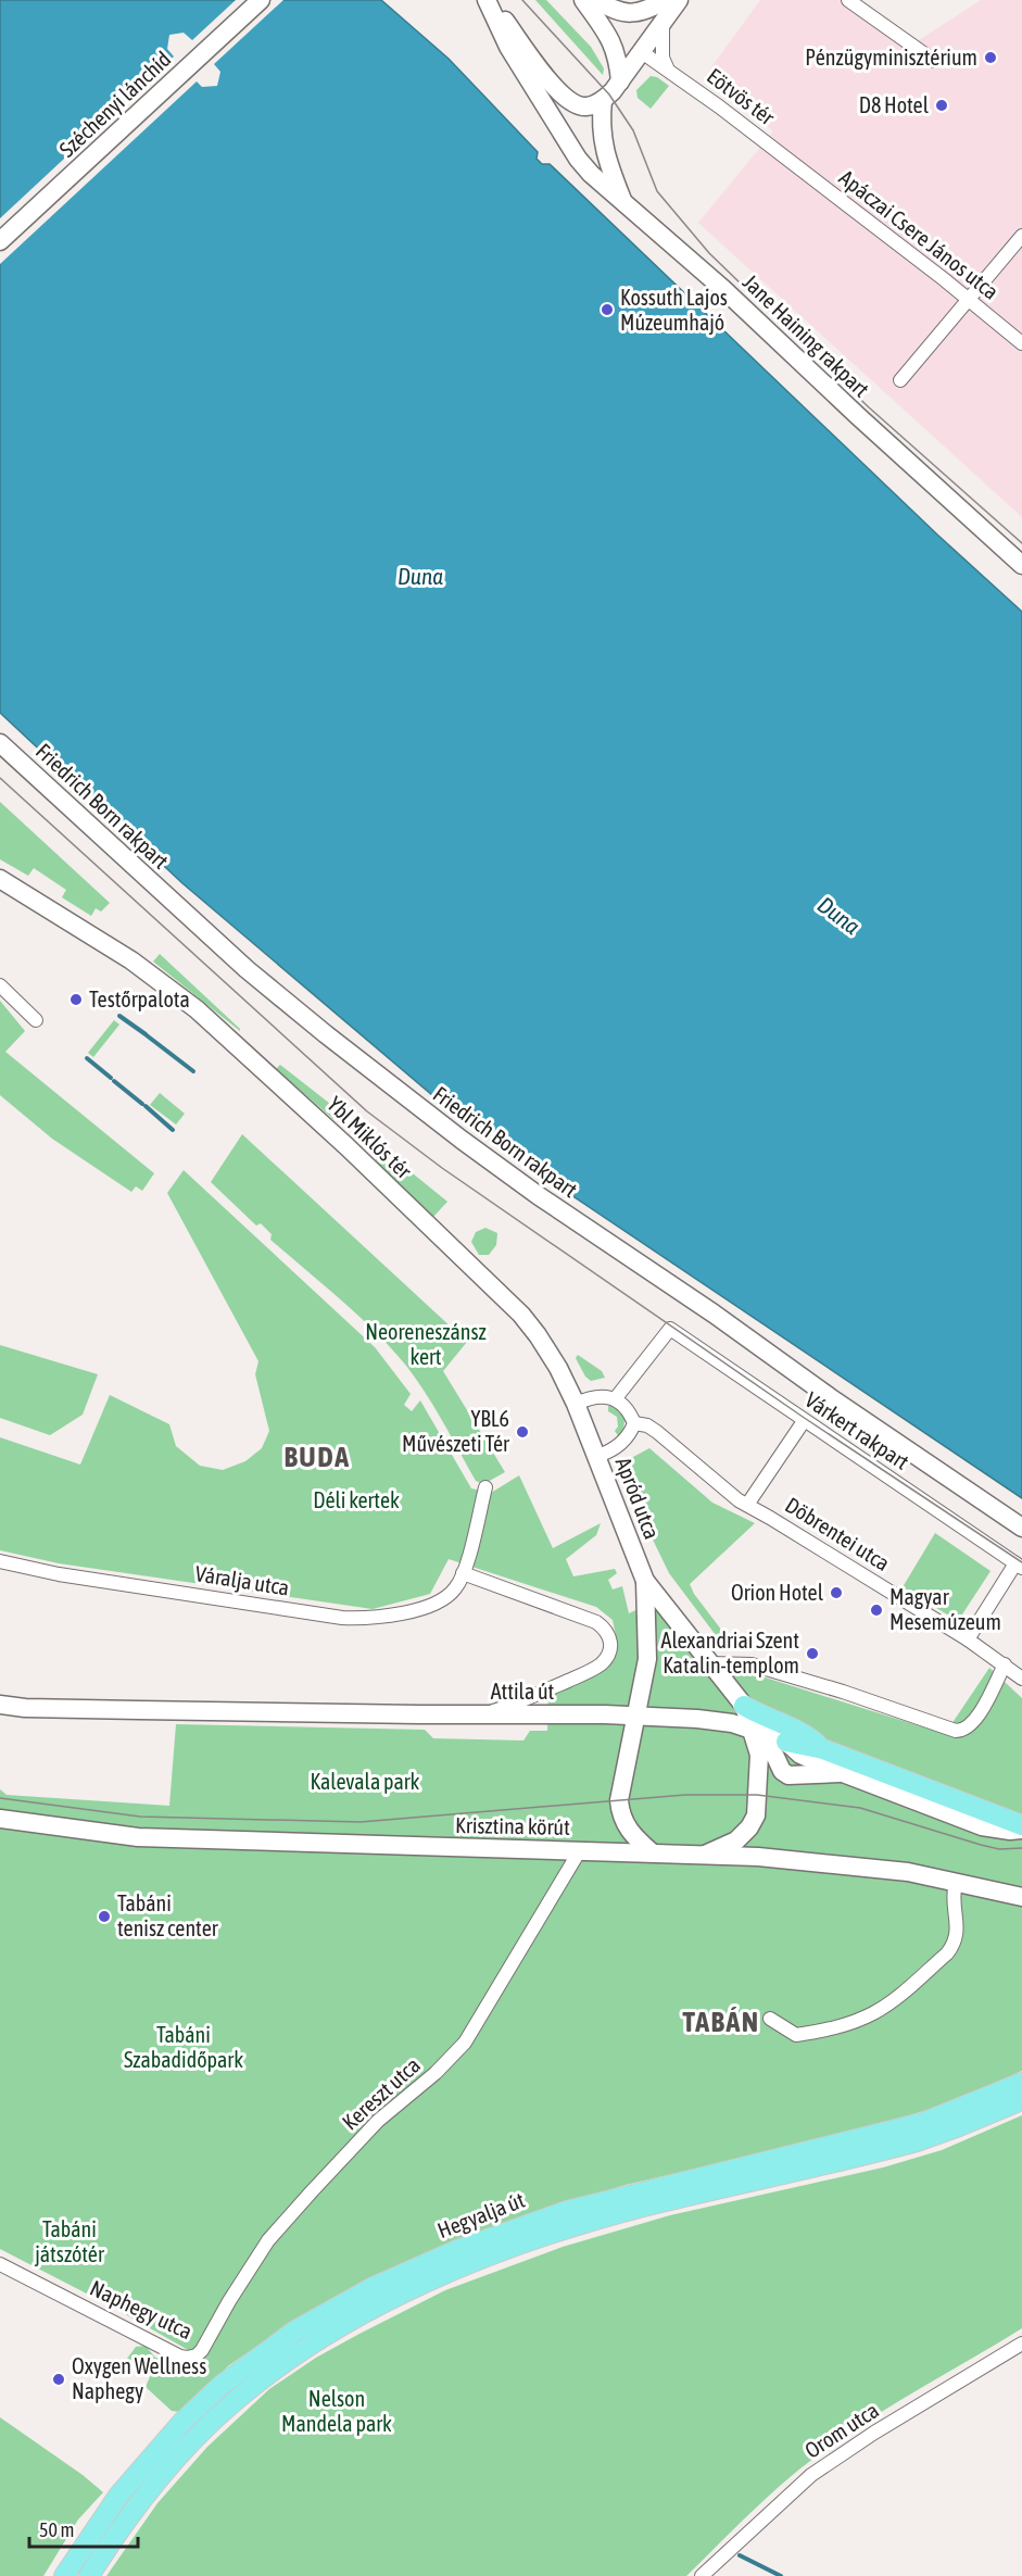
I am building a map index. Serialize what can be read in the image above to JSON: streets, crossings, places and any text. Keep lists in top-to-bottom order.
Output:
{
  "streets": {
    "main road": [
      "Széchenyi lánchíd",
      "Jane Haining rakpart",
      "Friedrich Born rakpart",
      "Ybl Miklós tér",
      "Apród utca",
      "Attila út",
      "Krisztina körút",
      "Hegyalja út"
    ],
    "street": [
      "Eötvös tér",
      "Apáczai Csere János utca",
      "Várkert rakpart",
      "Döbrentei utca",
      "Váralja utca",
      "Kereszt utca",
      "Naphegy utca",
      "Orom utca"
    ]
  },
  "crossings": [
    ["Eötvös tér", "Apáczai Csere János utca"],
    ["Ybl Miklós tér", "Apród utca"],
    ["Várkert rakpart", "Döbrentei utca"],
    ["Apród utca", "Attila út"],
    ["Apród utca", "Krisztina körút"],
    ["Attila út", "Krisztina körút"],
    ["Krisztina körút", "Kereszt utca"],
    ["Kereszt utca", "Naphegy utca"]
  ],
  "districts": ["BUDA", "TABÁN"],
  "water": ["Duna"],
  "parks": [
    "Neoreneszánsz kert",
    "Déli kertek",
    "Kalevala park",
    "Tabáni Szabadidőpark",
    "Tabáni játszótér",
    "Nelson Mandela park"
  ],
  "places": [
    "Pénzügyminisztérium",
    "D8 Hotel",
    "Kossuth Lajos Múzeumhajó",
    "Testőrpalota",
    "YBL6 Művészeti Tér",
    "Orion Hotel",
    "Magyar Mesemúzeum",
    "Alexandriai Szent Katalin-templom",
    "Tabáni tenisz center",
    "Oxygen Wellness Naphegy"
  ],
  "scale_bar": "50 m"
}
